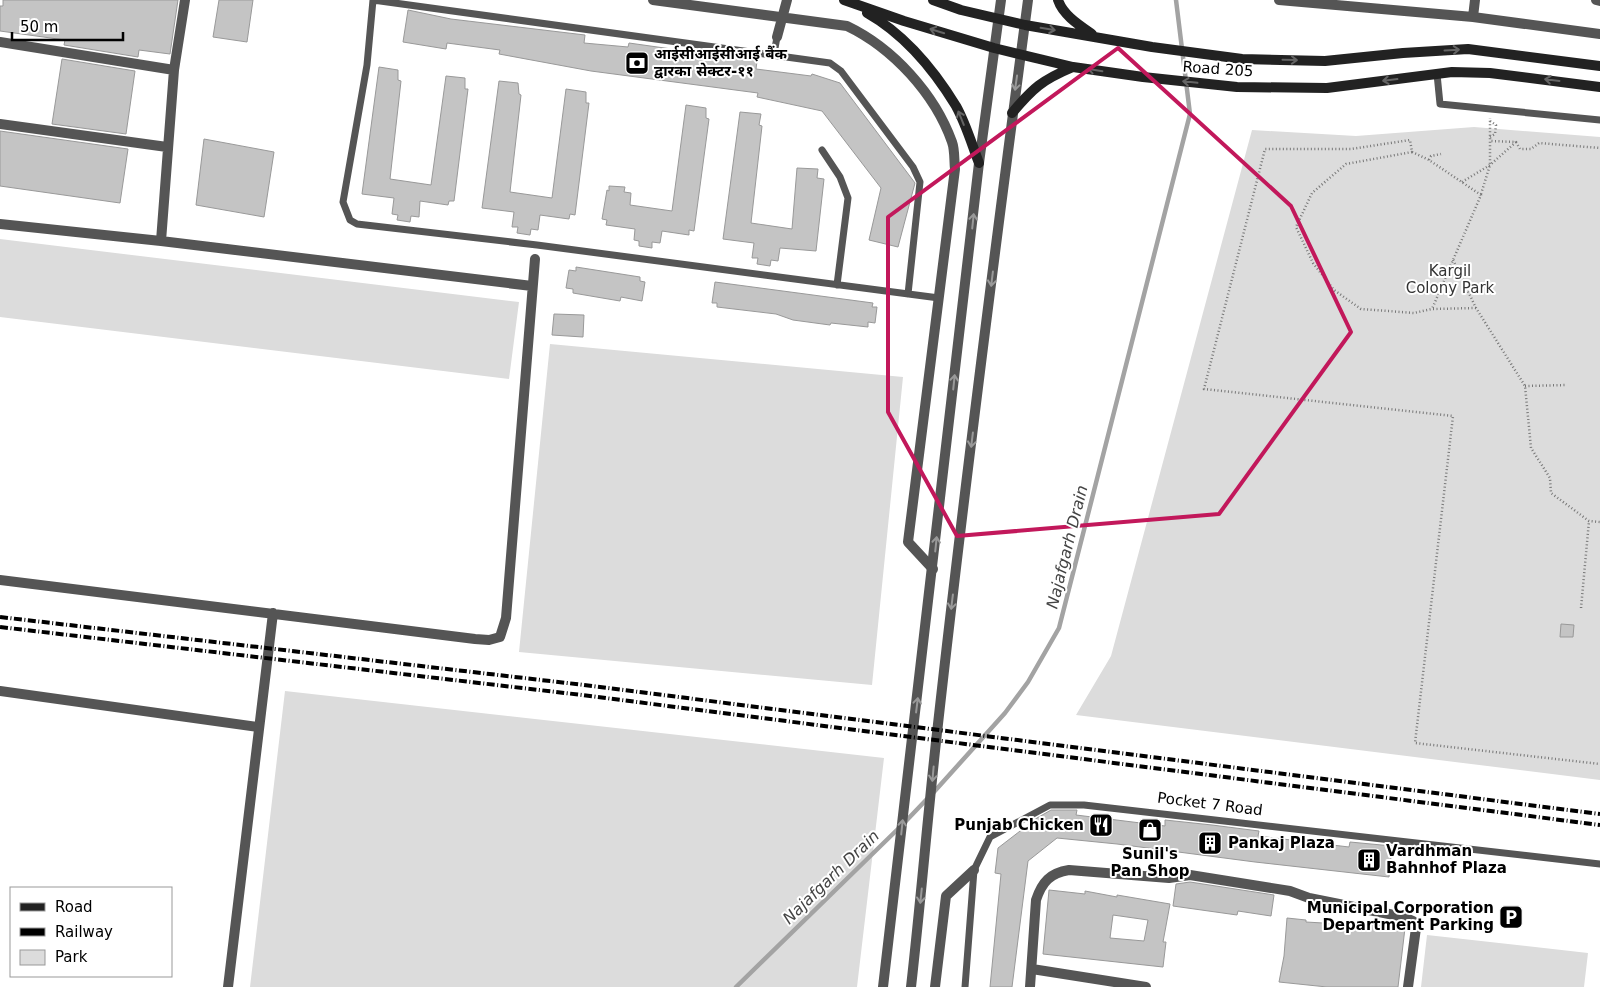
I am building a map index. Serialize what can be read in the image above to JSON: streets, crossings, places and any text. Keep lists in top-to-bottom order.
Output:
{
  "streets": {
    "main road": ["Road 205"],
    "street": ["Pocket 7 Road"]
  },
  "water": ["Najafgarh Drain"],
  "parks": ["Kargil Colony Park"],
  "places": {
    "bank": ["आईसीआईसीआई बैंक द्वारका सेक्टर-११"],
    "restaurant": ["Punjab Chicken"],
    "shop": ["Sunil's Pan Shop"],
    "building": ["Pankaj Plaza", "Vardhman Bahnhof Plaza"],
    "parking": ["Municipal Corporation Department Parking"]
  },
  "legend": ["Road", "Railway", "Park"],
  "scale_bar": "50 m"
}
